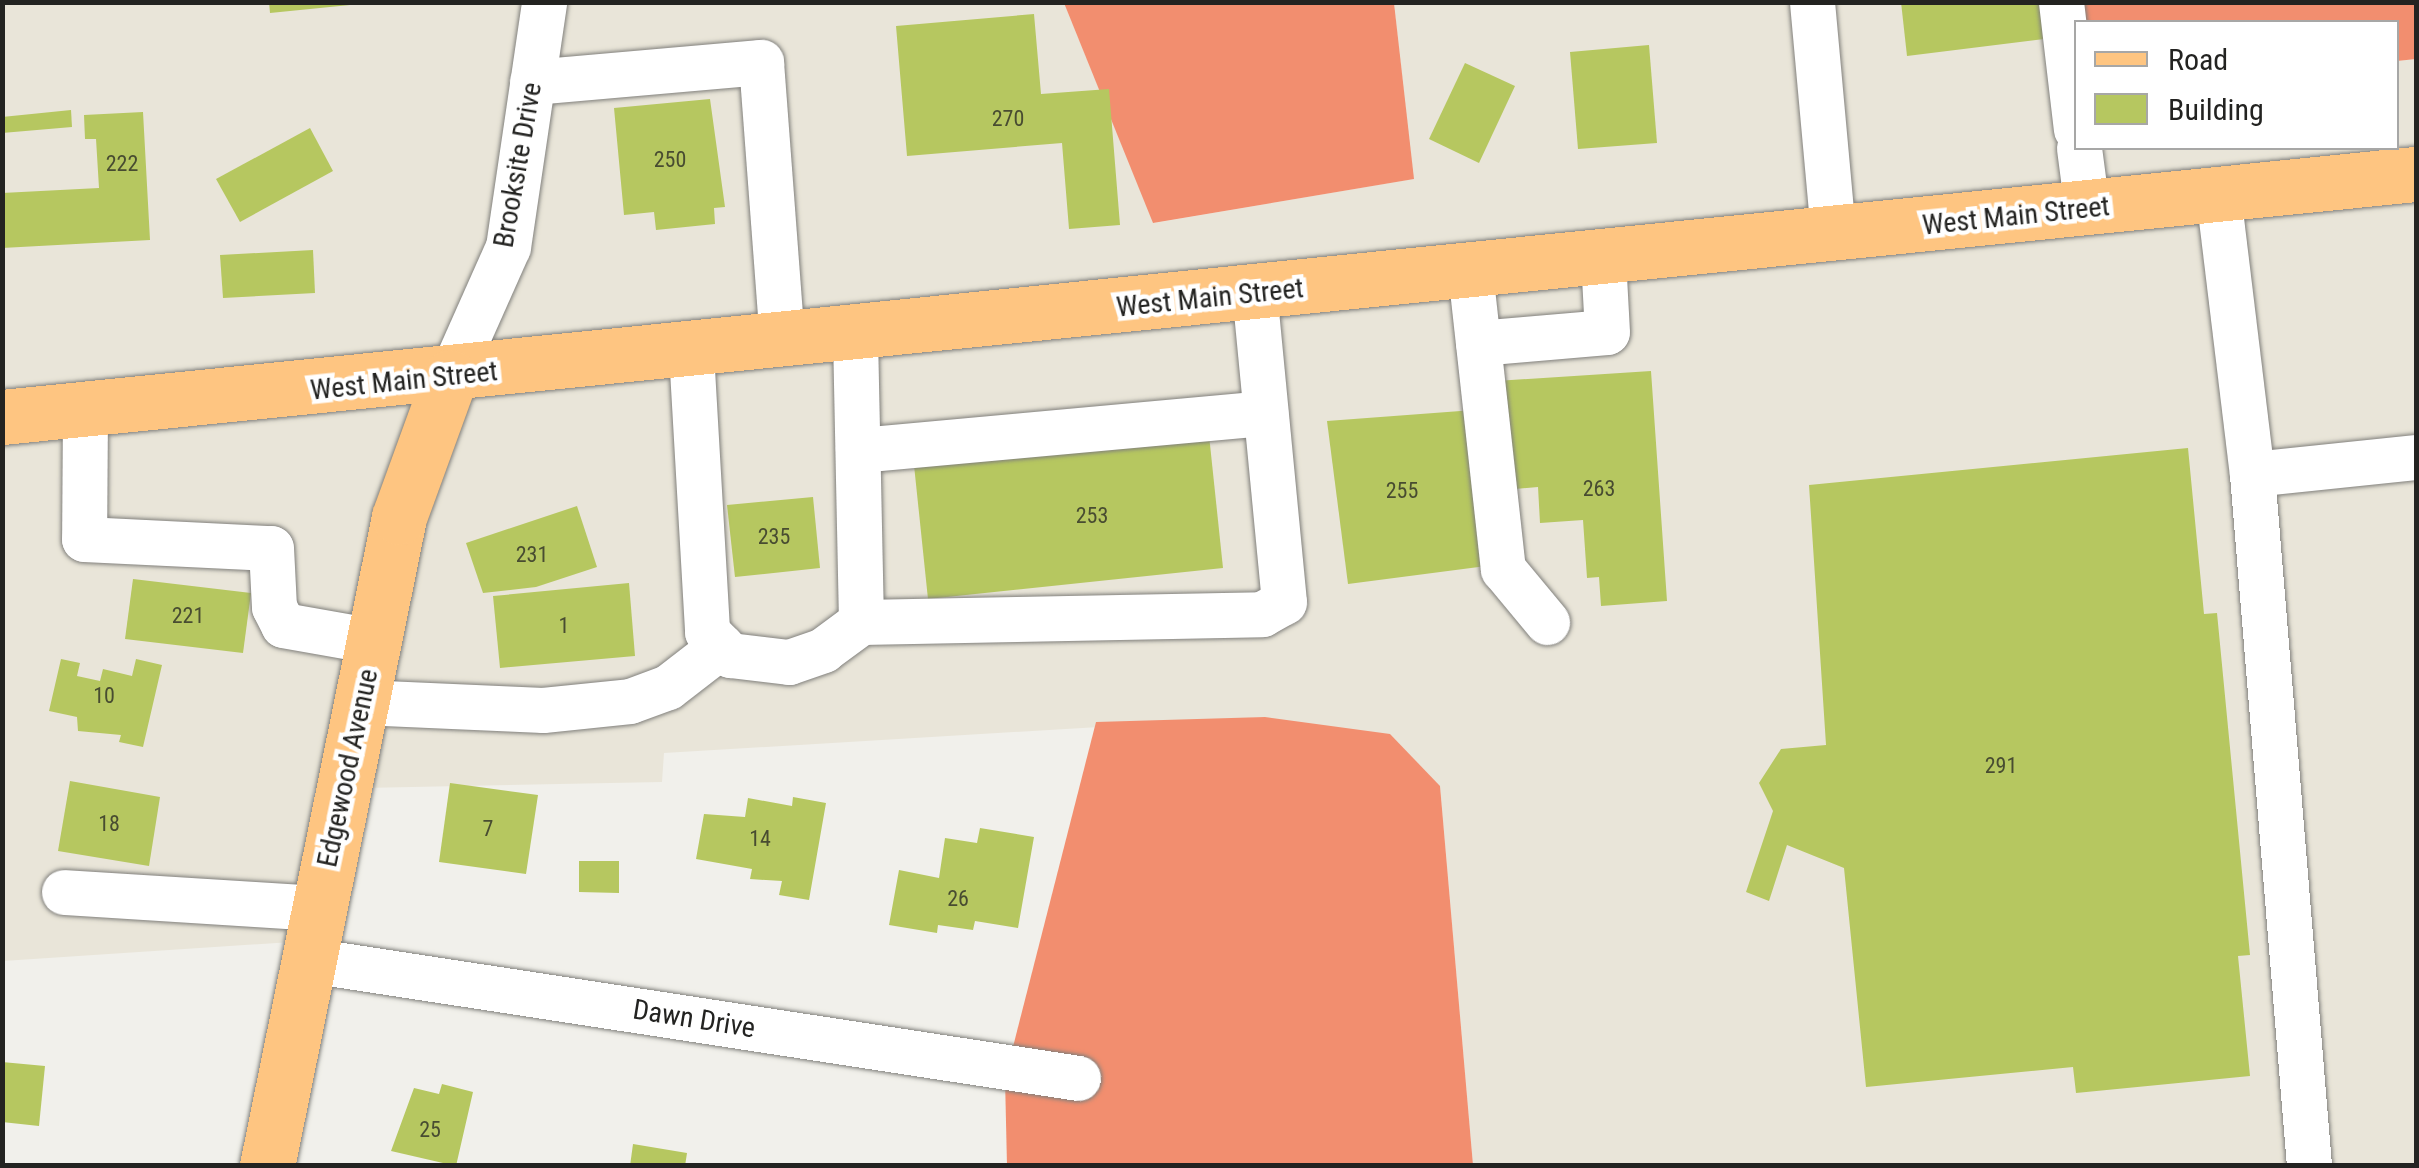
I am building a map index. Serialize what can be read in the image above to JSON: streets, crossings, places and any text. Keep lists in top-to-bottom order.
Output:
{
  "streets": {
    "main road": ["West Main Street", "Edgewood Avenue"],
    "street": ["Brooksite Drive", "Dawn Drive"]
  },
  "crossings": [
    ["Brooksite Drive", "West Main Street"],
    ["Brooksite Drive", "Edgewood Avenue"],
    ["West Main Street", "Edgewood Avenue"],
    ["Edgewood Avenue", "Dawn Drive"]
  ],
  "house_numbers": [
    "270",
    "250",
    "222",
    "263",
    "255",
    "253",
    "235",
    "231",
    "221",
    "1",
    "10",
    "291",
    "18",
    "7",
    "14",
    "26",
    "25"
  ],
  "legend": ["Road", "Building"]
}
